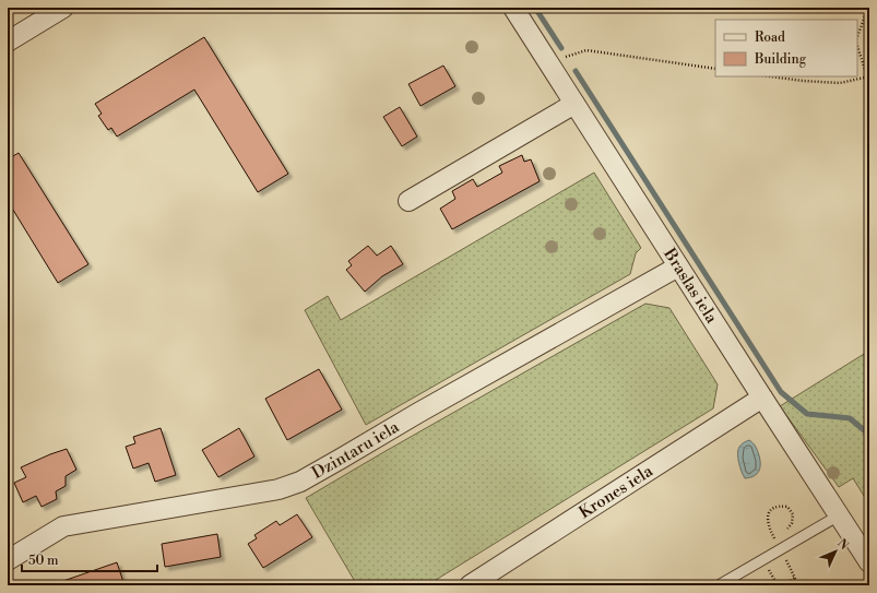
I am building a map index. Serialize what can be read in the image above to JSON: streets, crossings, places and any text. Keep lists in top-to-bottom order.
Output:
{
  "streets": {
    "street": ["Braslas iela", "Dzintaru iela", "Krones iela"]
  },
  "crossings": [
    ["Braslas iela", "Dzintaru iela"],
    ["Braslas iela", "Krones iela"]
  ],
  "legend": ["Road", "Building"],
  "scale_bar": "50 m",
  "north": "top right"
}
